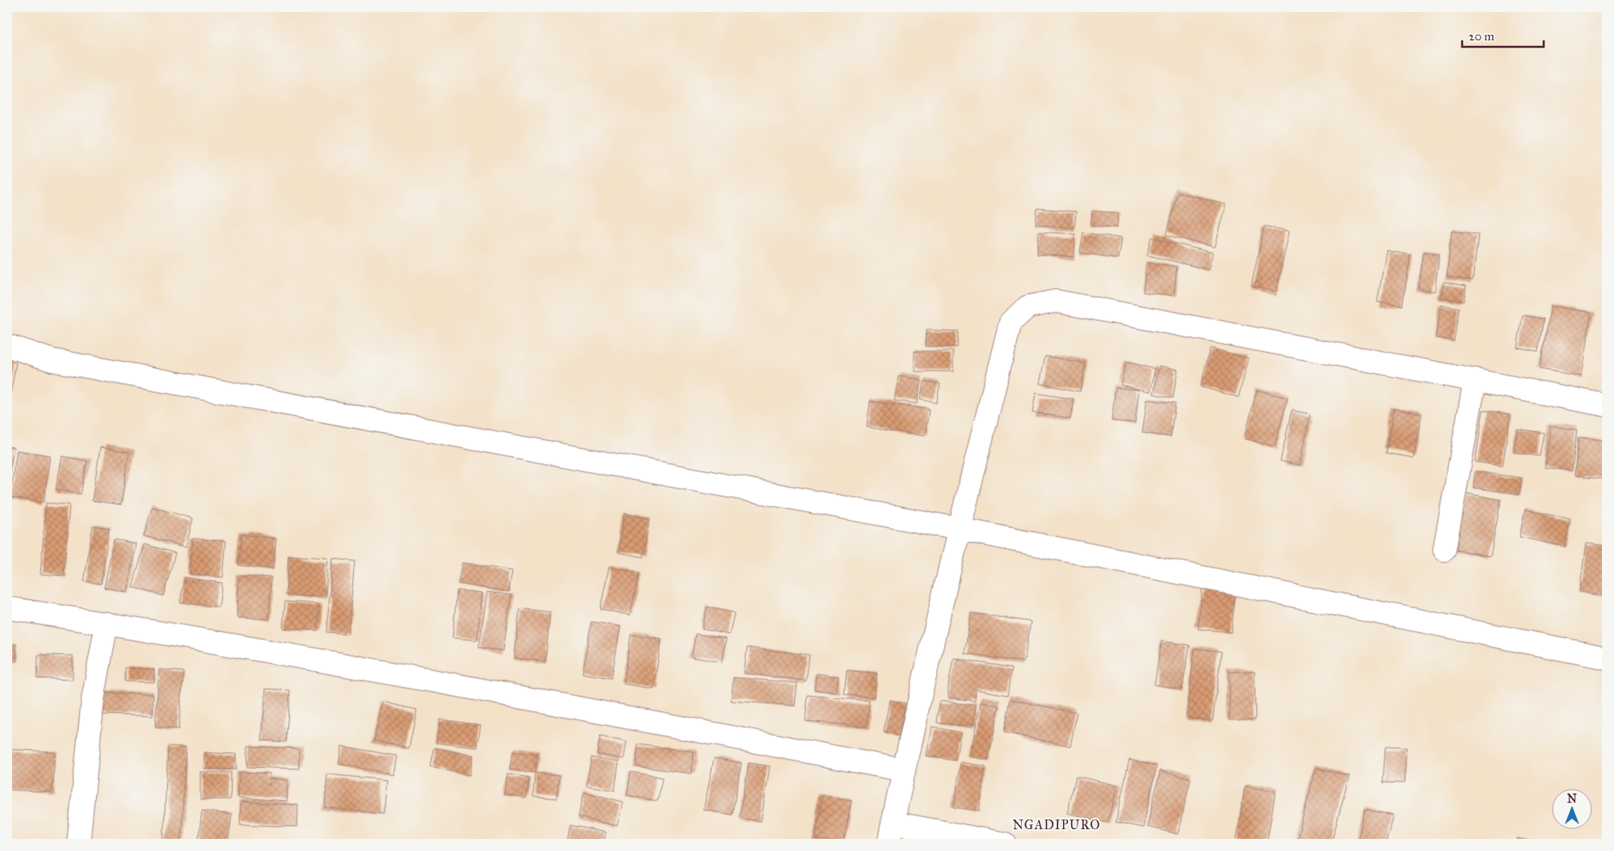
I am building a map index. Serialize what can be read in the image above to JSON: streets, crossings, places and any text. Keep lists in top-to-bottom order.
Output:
{
  "districts": ["NGADIPURO"],
  "scale_bar": "20 m",
  "north": "top"
}
